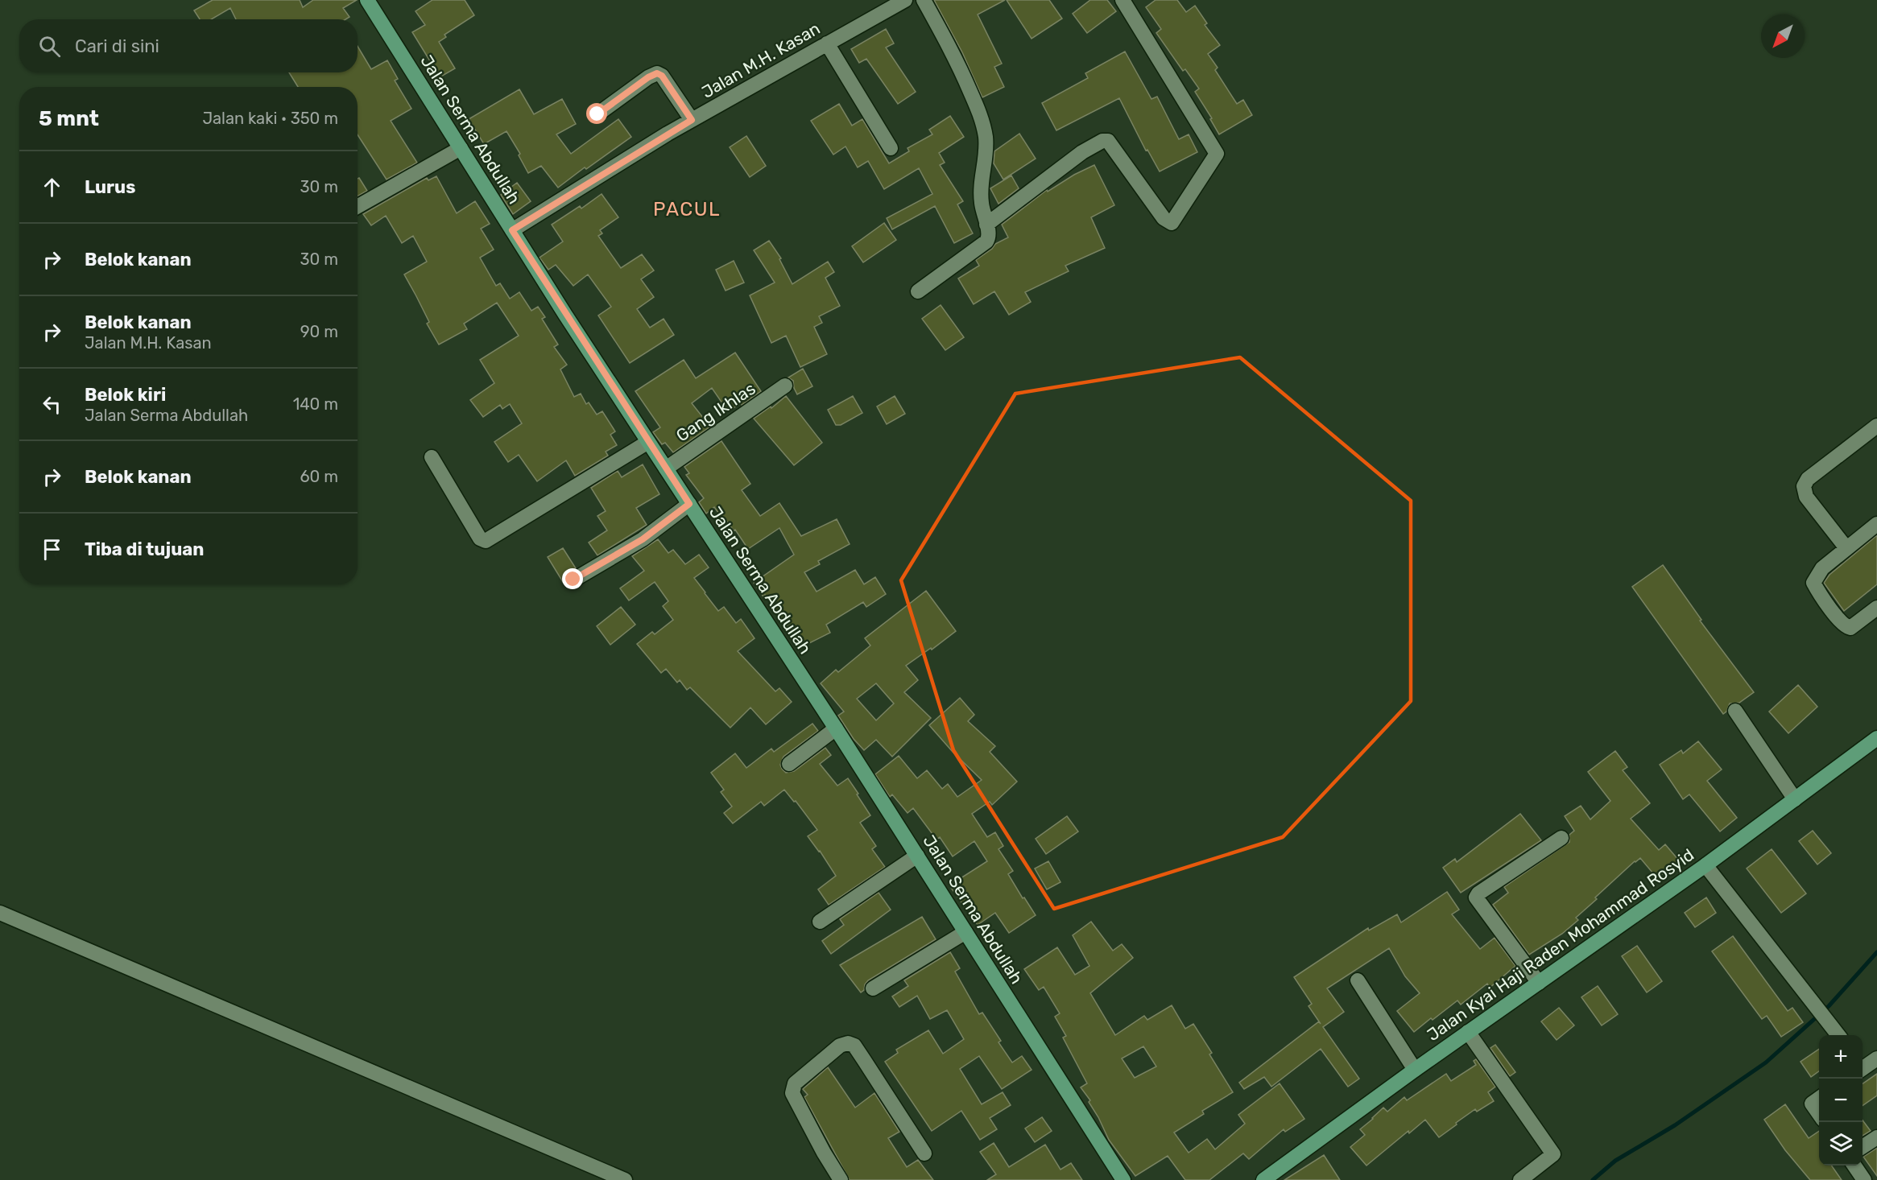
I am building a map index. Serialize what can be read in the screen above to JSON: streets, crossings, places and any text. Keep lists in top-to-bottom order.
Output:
{
  "streets": {
    "main road": ["Jalan Serma Abdullah", "Jalan Kyai Haji Raden Mohammad Rosyid"],
    "street": ["Jalan M.H. Kasan", "Gang Ikhlas"]
  },
  "crossings": [
    ["Jalan M.H. Kasan", "Jalan Serma Abdullah"],
    ["Jalan Serma Abdullah", "Gang Ikhlas"]
  ],
  "districts": ["PACUL"],
  "north": "bottom left",
  "page": {
    "search": "Cari di sini",
    "heading": ["5 mnt", "Jalan kaki · 350 m"],
    "list": [
      ["Lurus", "30 m"],
      ["Belok kanan", "30 m"],
      ["Belok kanan", "Jalan M.H. Kasan", "90 m"],
      ["Belok kiri", "Jalan Serma Abdullah", "140 m"],
      ["Belok kanan", "60 m"],
      "Tiba di tujuan"
    ],
    "map_buttons": ["+", "−"]
  }
}
